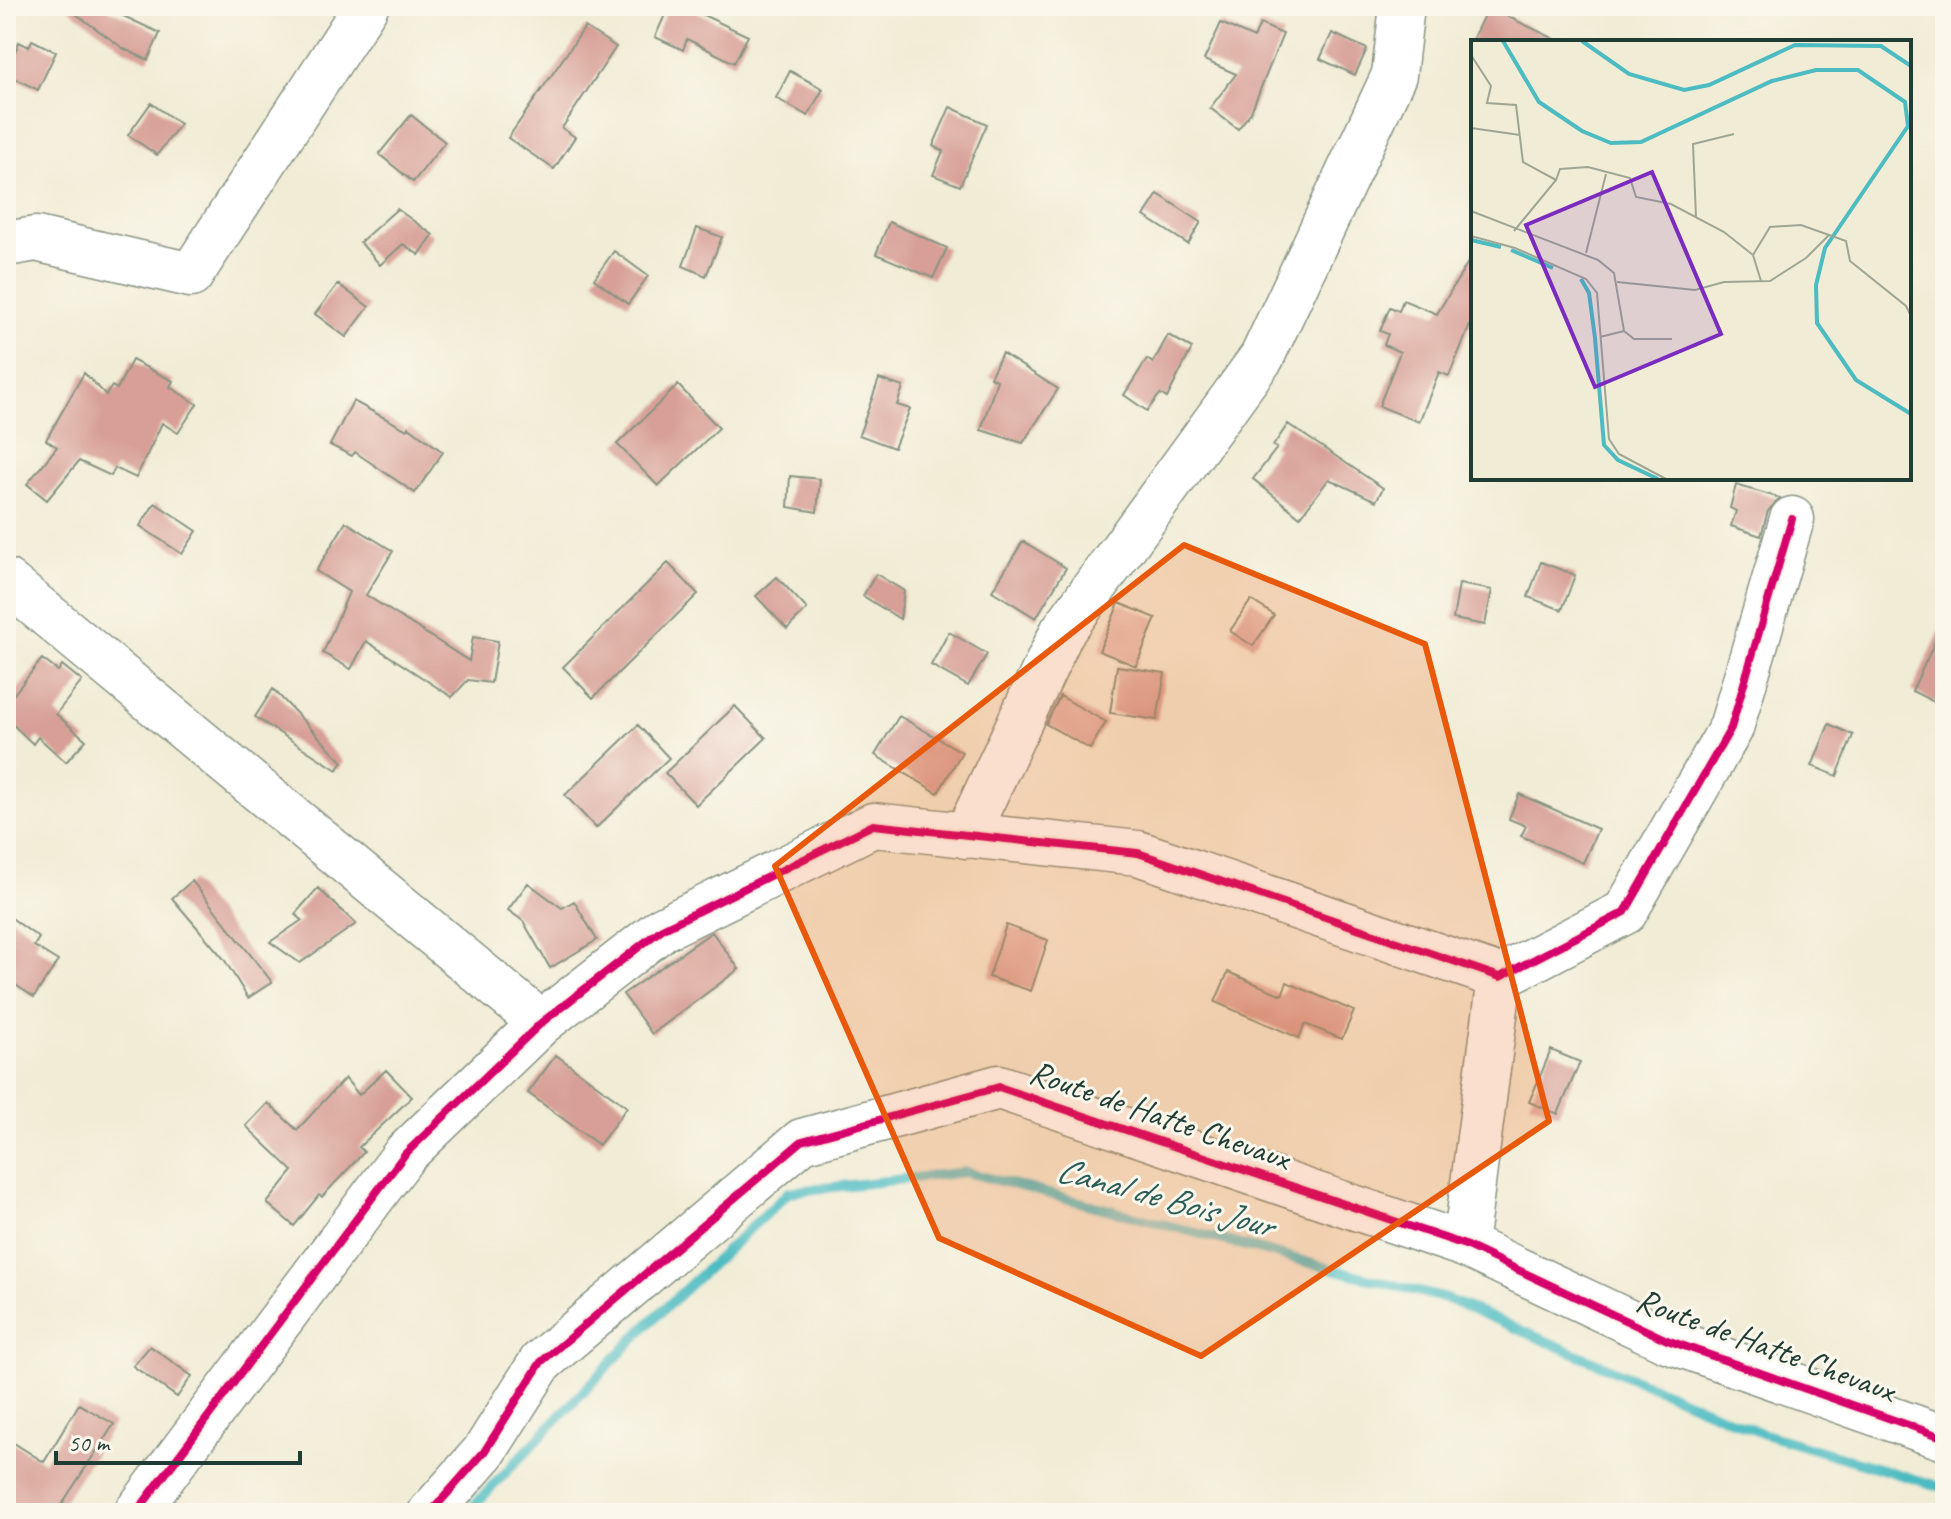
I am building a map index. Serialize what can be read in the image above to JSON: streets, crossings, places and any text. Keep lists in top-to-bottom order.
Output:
{
  "streets": {
    "street": ["Route de Hatte Chevaux"]
  },
  "water": ["Canal de Bois Jour"],
  "scale_bar": "50 m"
}
